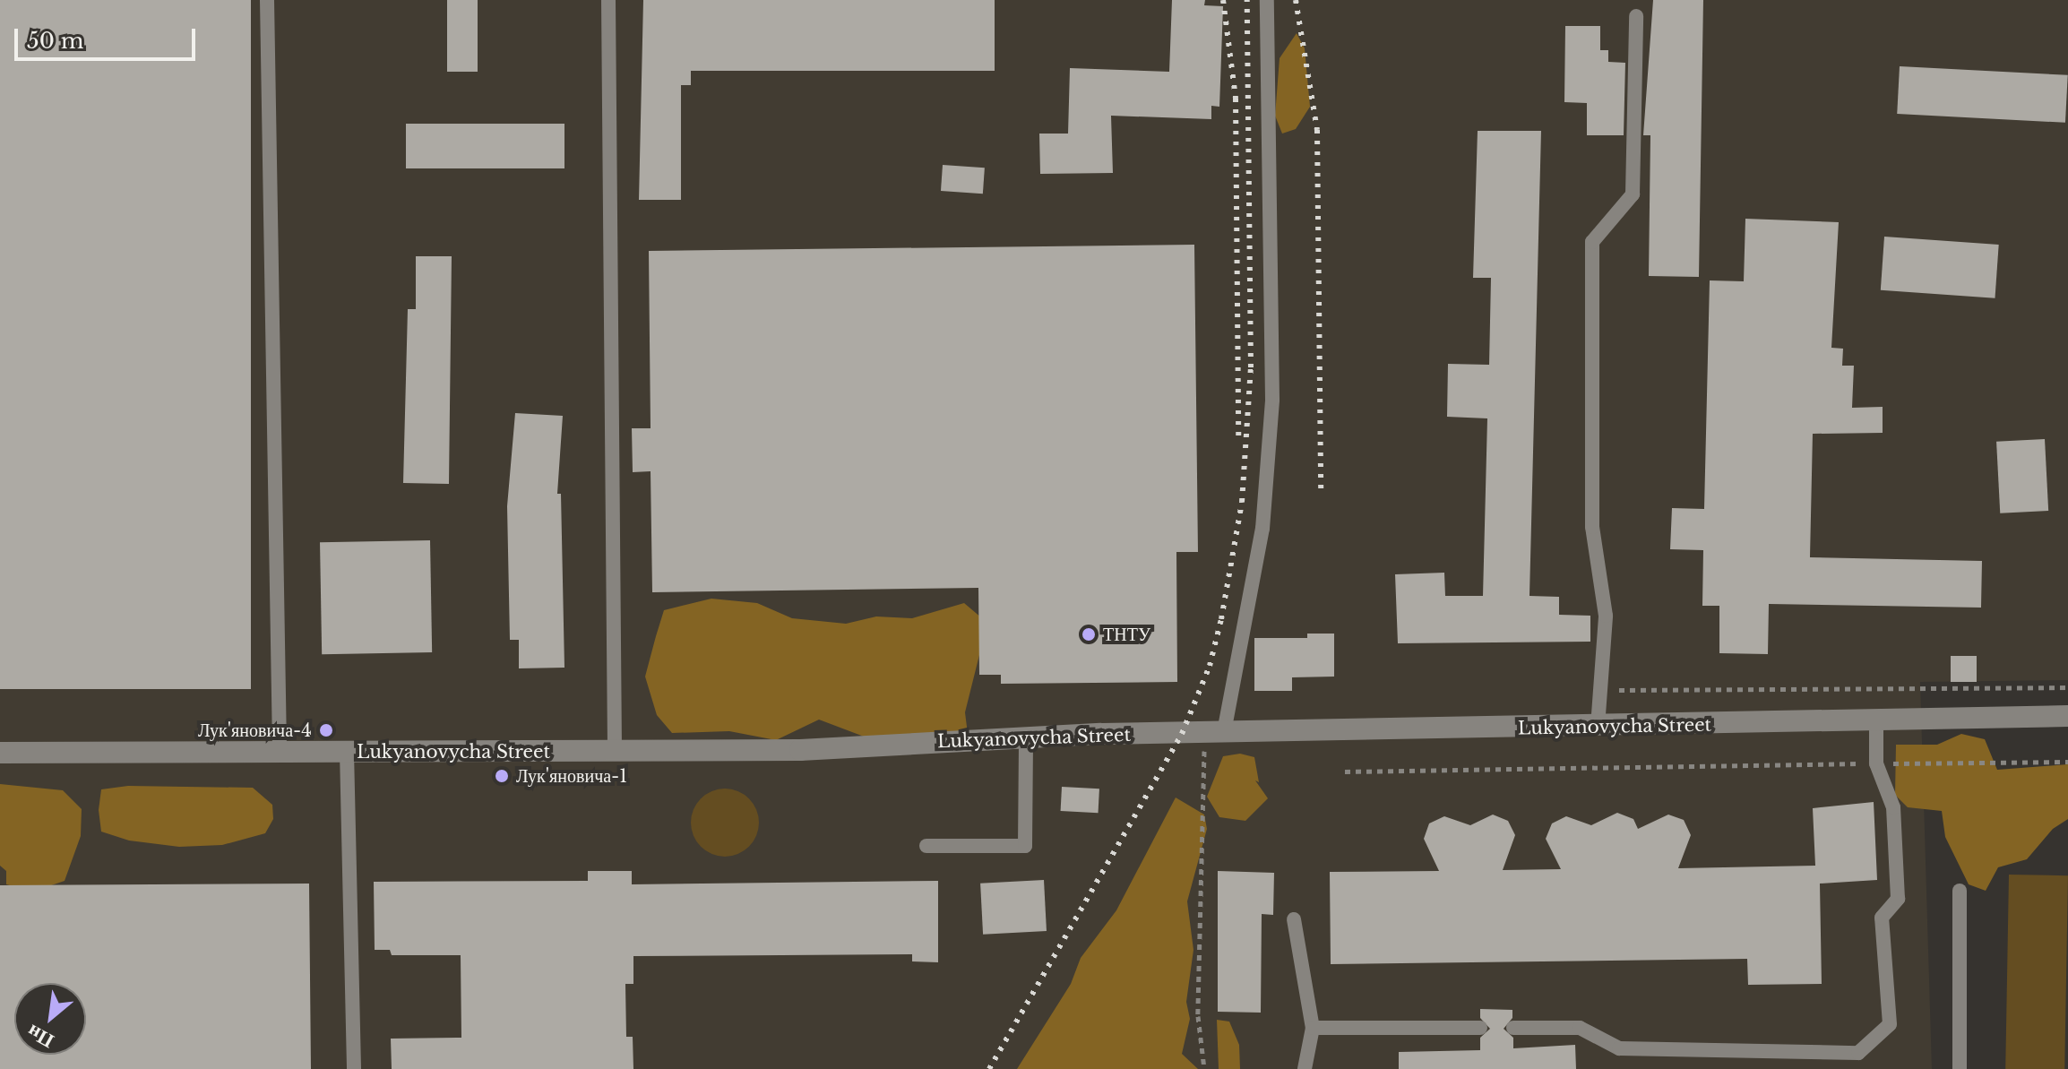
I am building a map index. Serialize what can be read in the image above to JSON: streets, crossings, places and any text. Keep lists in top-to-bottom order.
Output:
{
  "streets": {
    "street": ["Lukyanovycha Street"]
  },
  "places": ["ТНТУ", "Лук'яновича-4", "Лук'яновича-1"],
  "scale_bar": "50 m",
  "north": "bottom left"
}
